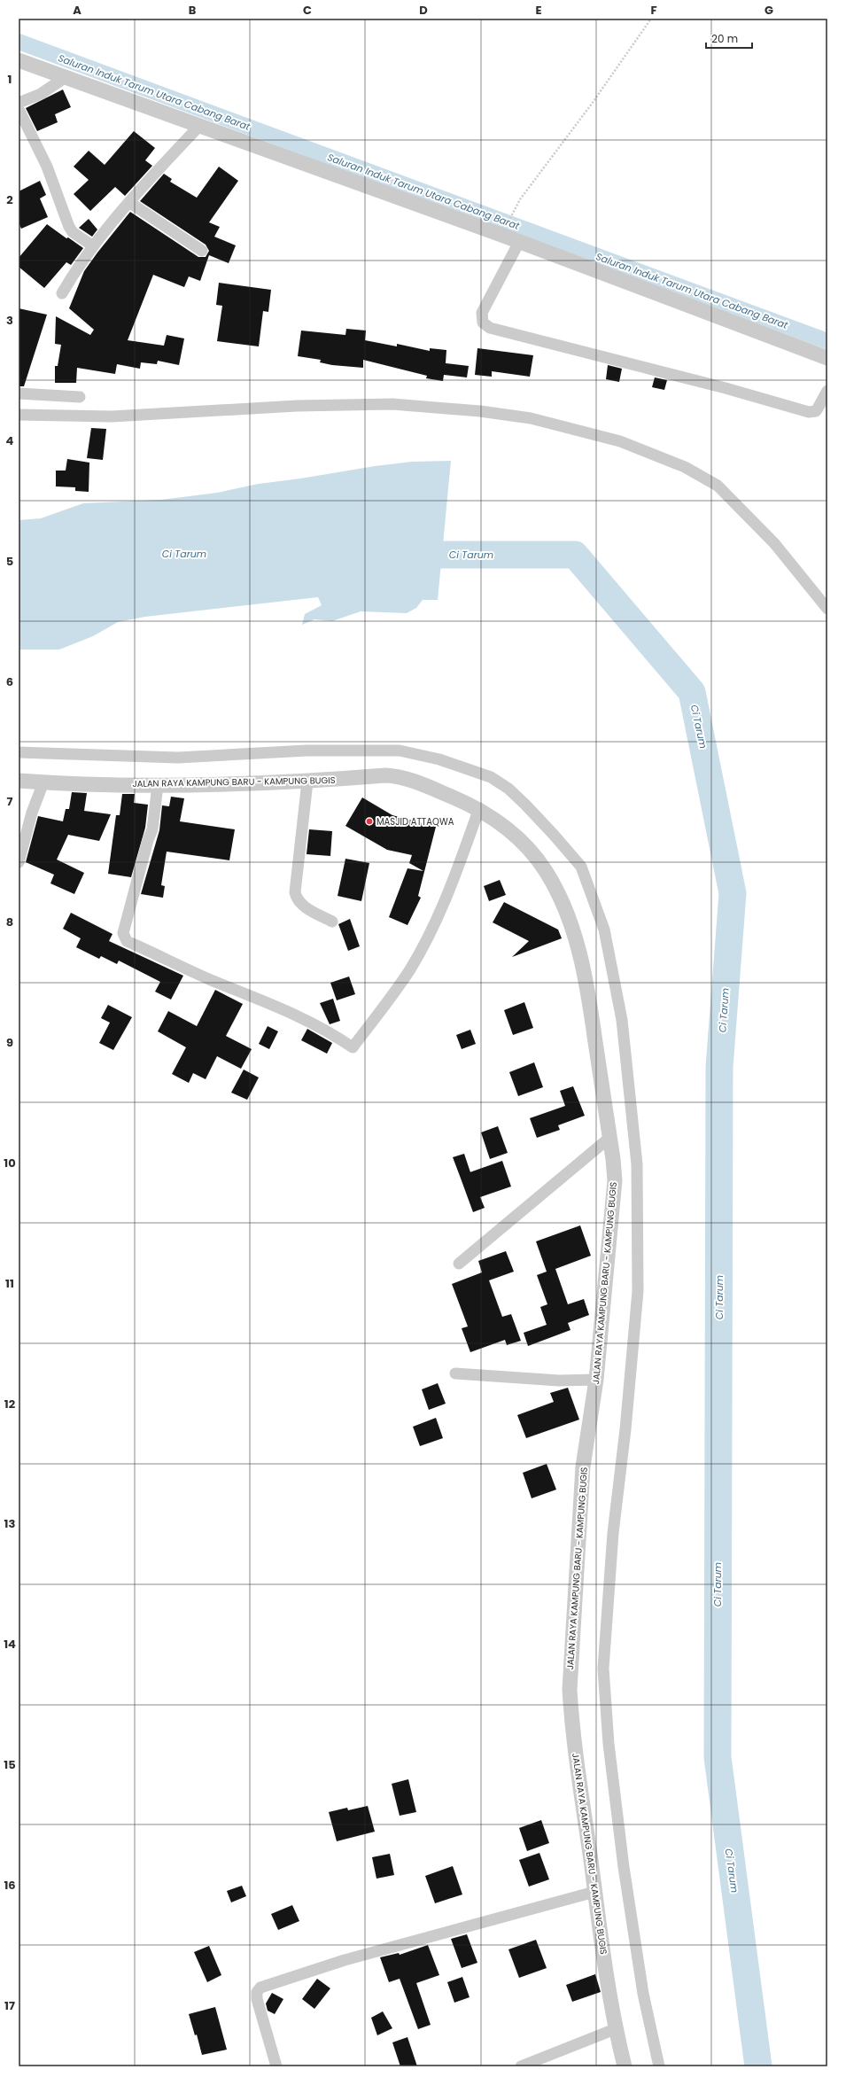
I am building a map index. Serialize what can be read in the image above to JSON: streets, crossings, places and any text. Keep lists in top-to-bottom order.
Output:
{
  "streets": {
    "street": ["JALAN RAYA KAMPUNG BARU - KAMPUNG BUGIS"]
  },
  "water": ["Saluran Induk Tarum Utara Cabang Barat", "Ci Tarum"],
  "places": ["MASJID ATTAQWA"],
  "scale_bar": "20 m",
  "grid": {
    "columns": [
      "A",
      "B",
      "C",
      "D",
      "E",
      "F",
      "G"
    ],
    "rows": [
      "1",
      "2",
      "3",
      "4",
      "5",
      "6",
      "7",
      "8",
      "9",
      "10",
      "11",
      "12",
      "13",
      "14",
      "15",
      "16",
      "17"
    ]
  }
}
